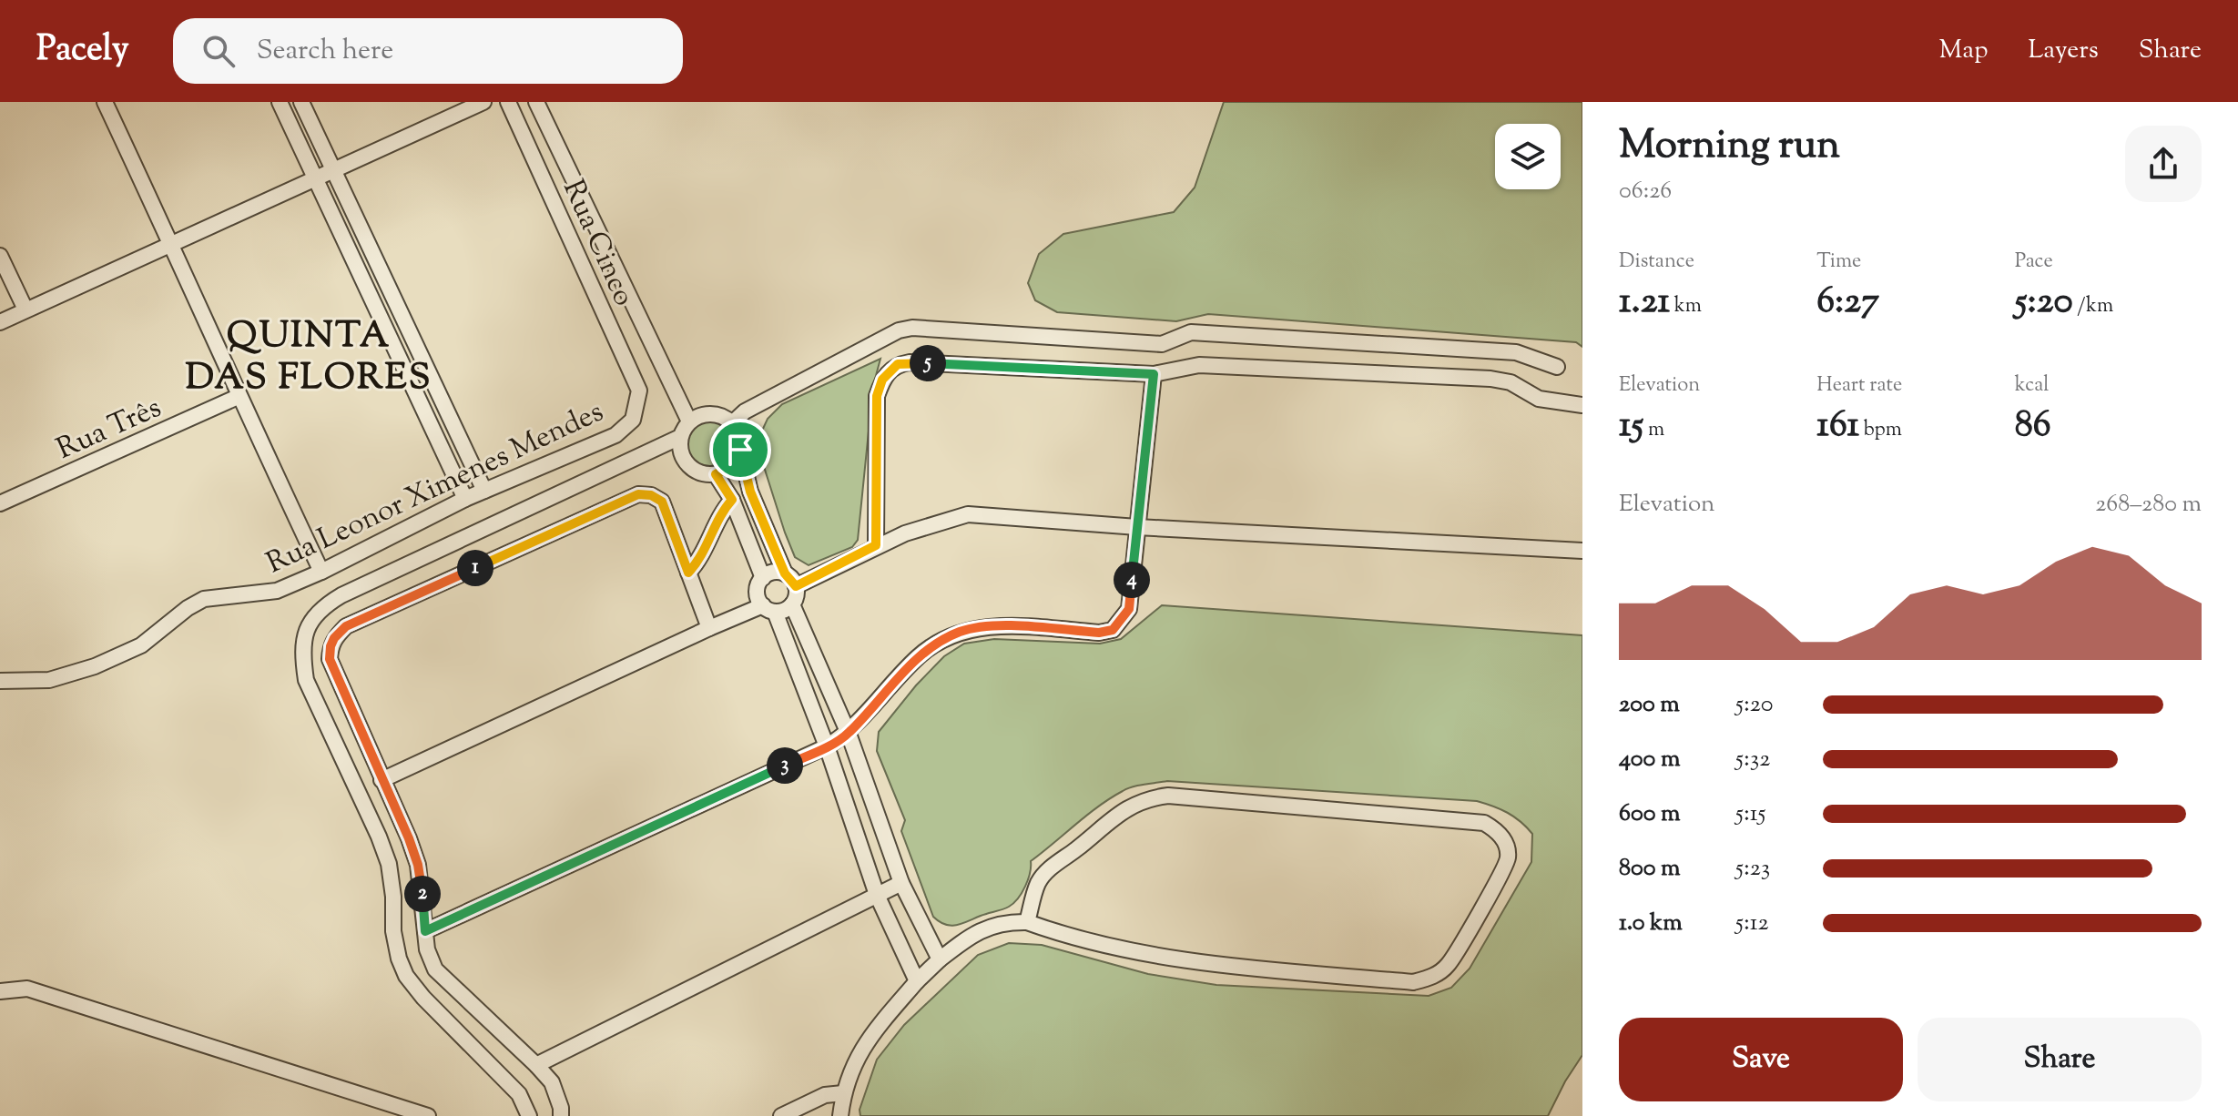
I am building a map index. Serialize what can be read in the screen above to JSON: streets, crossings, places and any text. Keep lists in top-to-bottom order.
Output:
{
  "streets": {
    "street": ["Rua Cinco", "Rua Três", "Rua Leonor Ximenes Mendes"]
  },
  "crossings": [
    ["Rua Cinco", "Rua Leonor Ximenes Mendes"]
  ],
  "districts": ["QUINTA DAS FLORES"],
  "page": {
    "header": "Pacely",
    "search": "Search here",
    "nav": ["Map", "Layers", "Share"],
    "heading": ["Morning run", "06:26"],
    "stats": [
      ["Distance", "1.21 km"],
      ["Time", "6:27"],
      ["Pace", "5:20 /km"],
      ["Elevation", "15 m"],
      ["Heart rate", "161 bpm"],
      ["kcal", "86"]
    ],
    "pins": [
      "5",
      "1",
      "4",
      "3",
      "2"
    ],
    "chart": ["Elevation", "268–280 m"],
    "list": [
      {
        "name": "200 m",
        "note": "5:20"
      },
      {
        "name": "400 m",
        "note": "5:32"
      },
      {
        "name": "600 m",
        "note": "5:15"
      },
      {
        "name": "800 m",
        "note": "5:23"
      },
      {
        "name": "1.0 km",
        "note": "5:12"
      }
    ],
    "buttons": ["Save", "Share"]
  }
}
